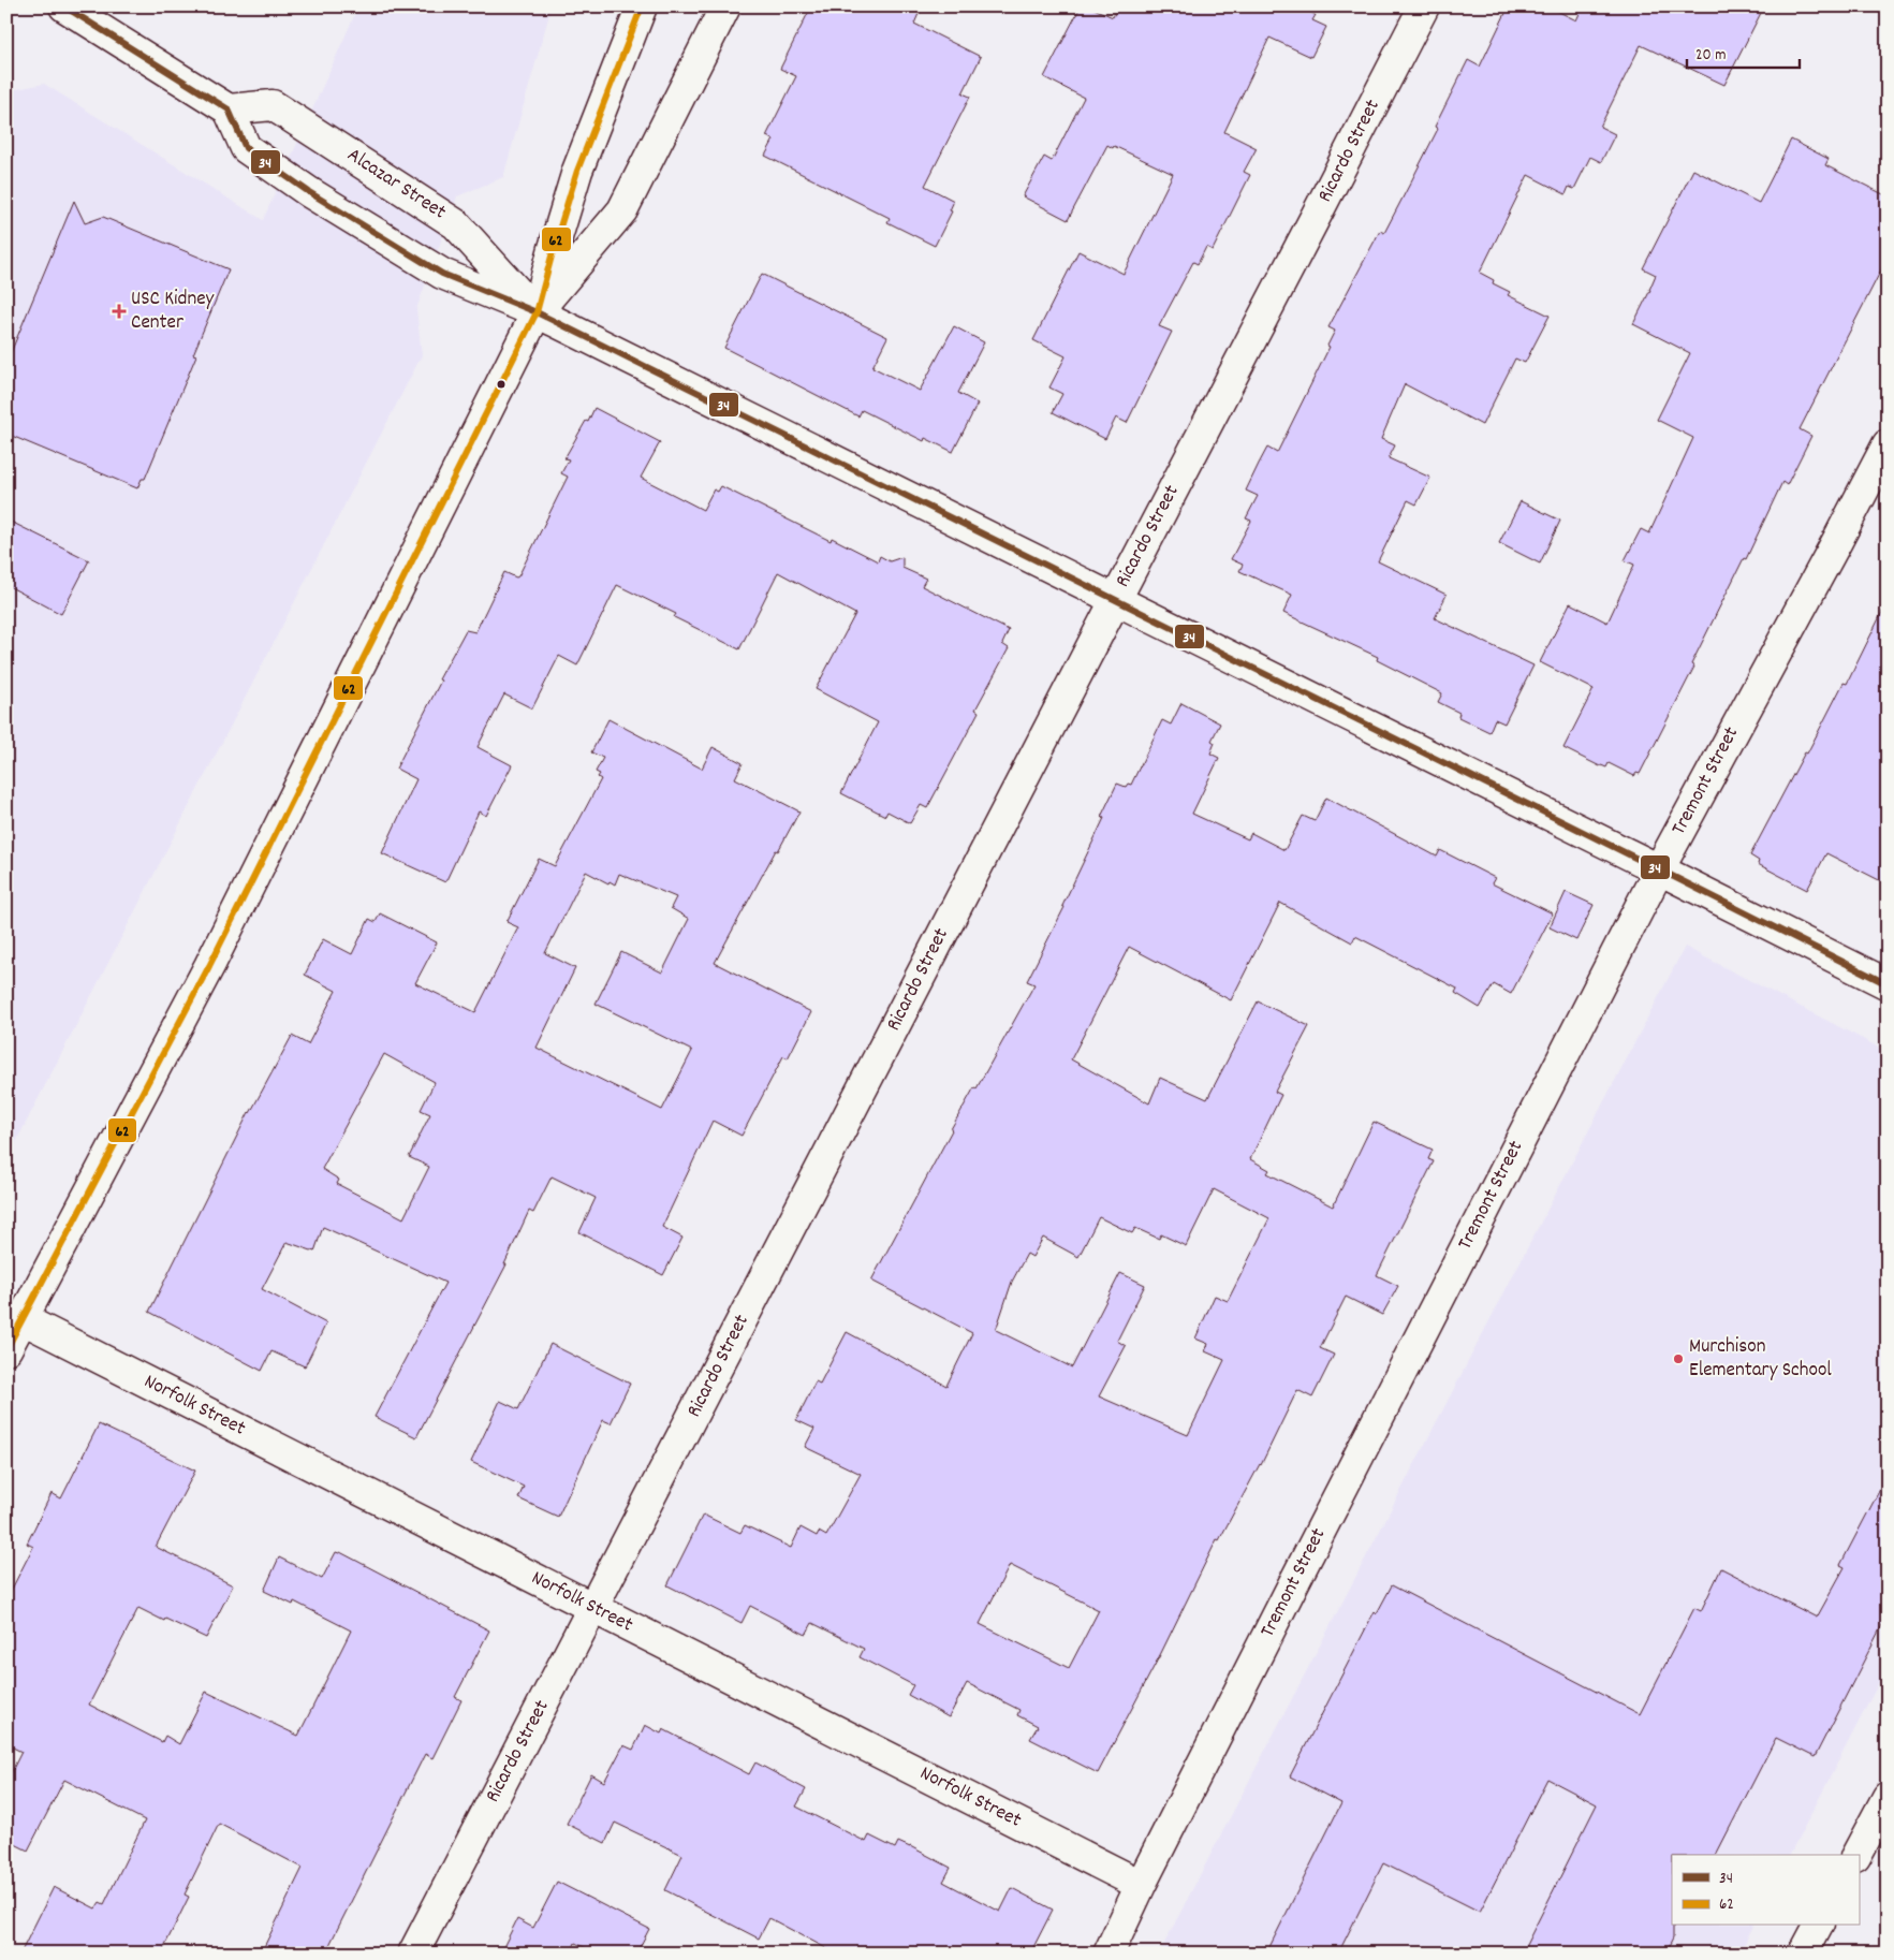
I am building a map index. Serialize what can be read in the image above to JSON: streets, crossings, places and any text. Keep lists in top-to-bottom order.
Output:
{
  "streets": {
    "street": [
      "Ricardo Street",
      "Alcazar Street",
      "Tremont Street",
      "Norfolk Street"
    ]
  },
  "crossings": [
    ["Ricardo Street", "Alcazar Street"],
    ["Ricardo Street", "Norfolk Street"],
    ["Alcazar Street", "Tremont Street"],
    ["Tremont Street", "Norfolk Street"]
  ],
  "places": {
    "health": ["USC Kidney Center"],
    "other": ["Murchison Elementary School"]
  },
  "lines": ["transit line 34", "transit line 62"],
  "legend": ["34", "62"],
  "scale_bar": "20 m"
}
